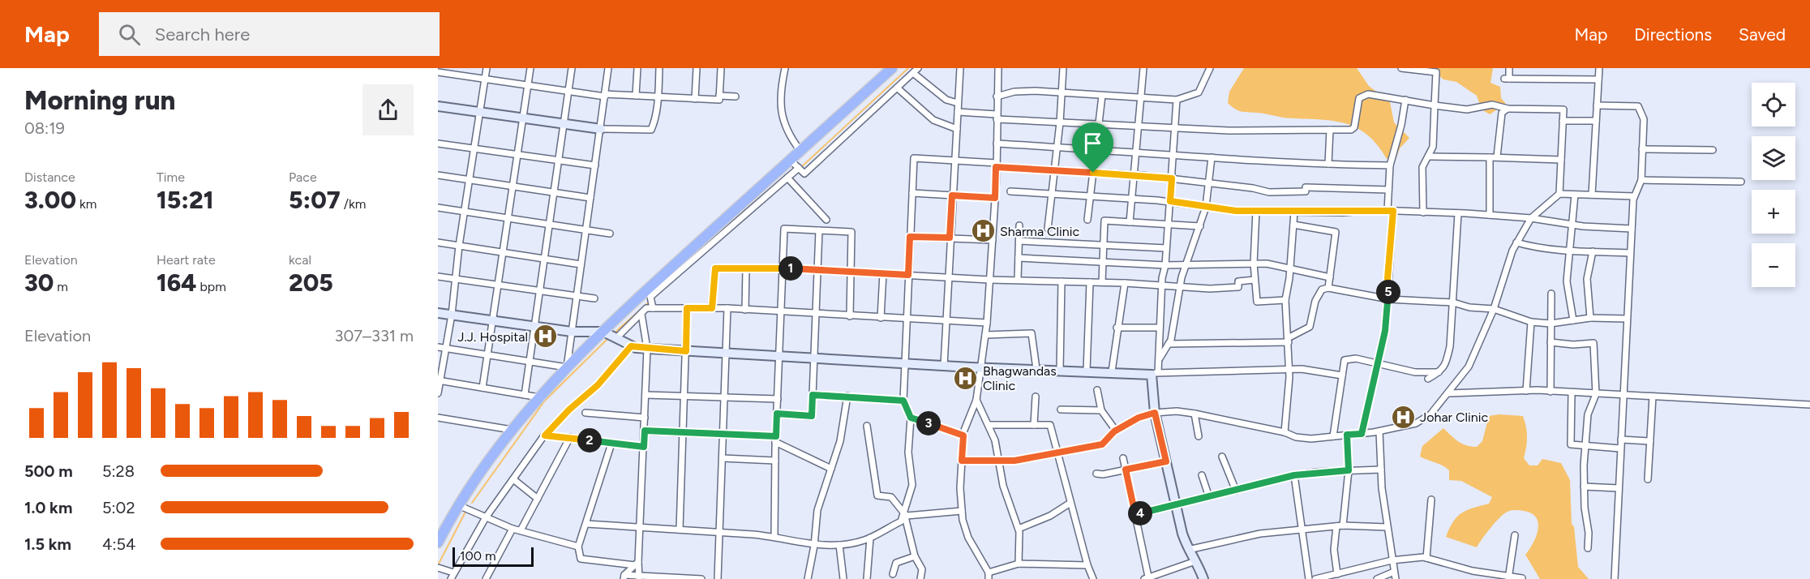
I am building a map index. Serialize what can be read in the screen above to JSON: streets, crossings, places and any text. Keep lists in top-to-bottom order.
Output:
{
  "places": {
    "hospital": [
      "Sharma Clinic",
      "J.J. Hospital",
      "Bhagwandas Clinic",
      "Johar Clinic"
    ]
  },
  "scale_bar": "100 m",
  "page": {
    "header": "Map",
    "search": "Search here",
    "nav": ["Map", "Directions", "Saved"],
    "heading": ["Morning run", "08:19"],
    "map_buttons": ["+", "−"],
    "stats": [
      ["Distance", "3.00 km"],
      ["Time", "15:21"],
      ["Pace", "5:07 /km"],
      ["Elevation", "30 m"],
      ["Heart rate", "164 bpm"],
      ["kcal", "205"]
    ],
    "pins": [
      "1",
      "5",
      "3",
      "2",
      "4"
    ],
    "chart": ["Elevation", "307–331 m"],
    "list": [
      {
        "name": "500 m",
        "note": "5:28"
      },
      {
        "name": "1.0 km",
        "note": "5:02"
      },
      {
        "name": "1.5 km",
        "note": "4:54"
      }
    ],
    "scale": "100 m"
  }
}
